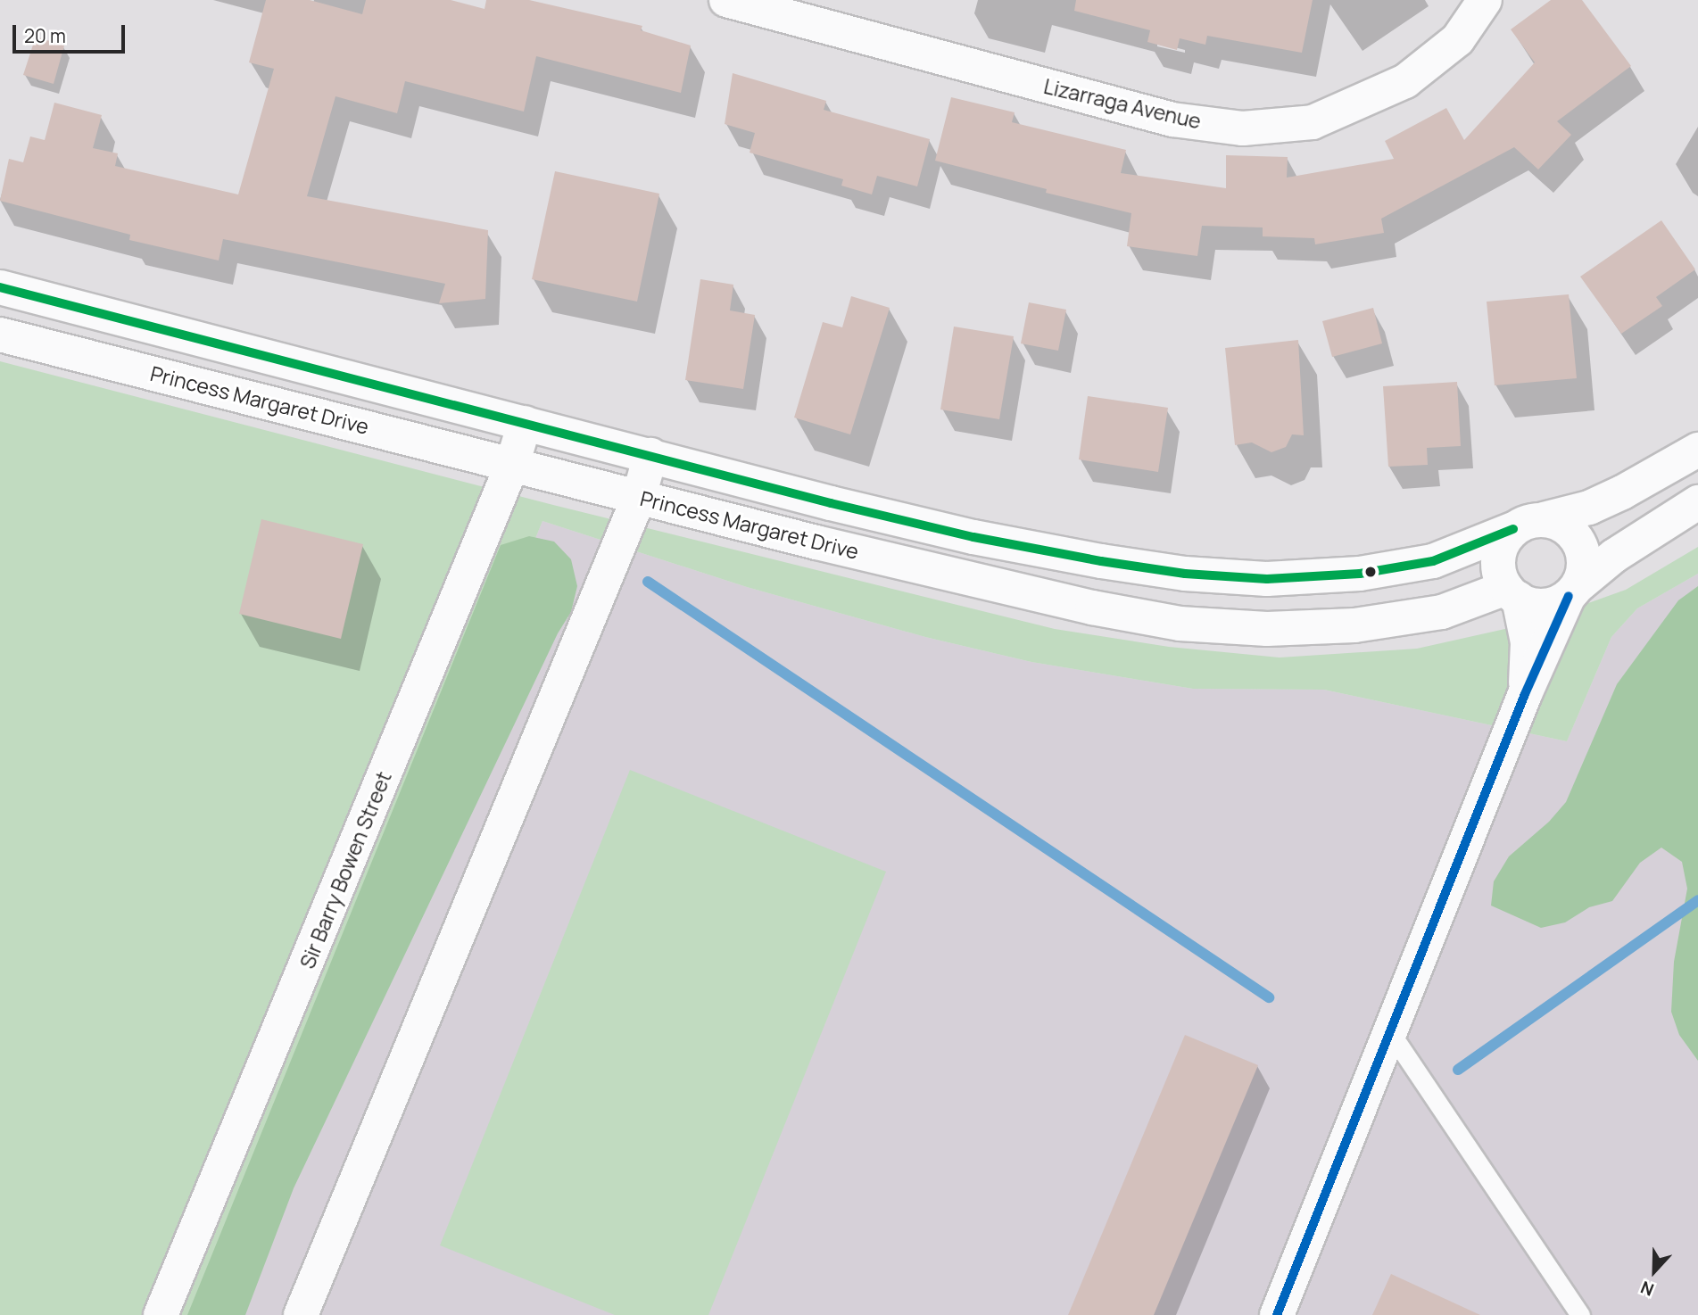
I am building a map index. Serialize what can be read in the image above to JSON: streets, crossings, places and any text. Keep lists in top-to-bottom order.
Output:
{
  "streets": {
    "main road": ["Lizarraga Avenue", "Princess Margaret Drive", "Sir Barry Bowen Street"]
  },
  "crossings": [
    ["Princess Margaret Drive", "Sir Barry Bowen Street"]
  ],
  "scale_bar": "20 m",
  "north": "bottom"
}
